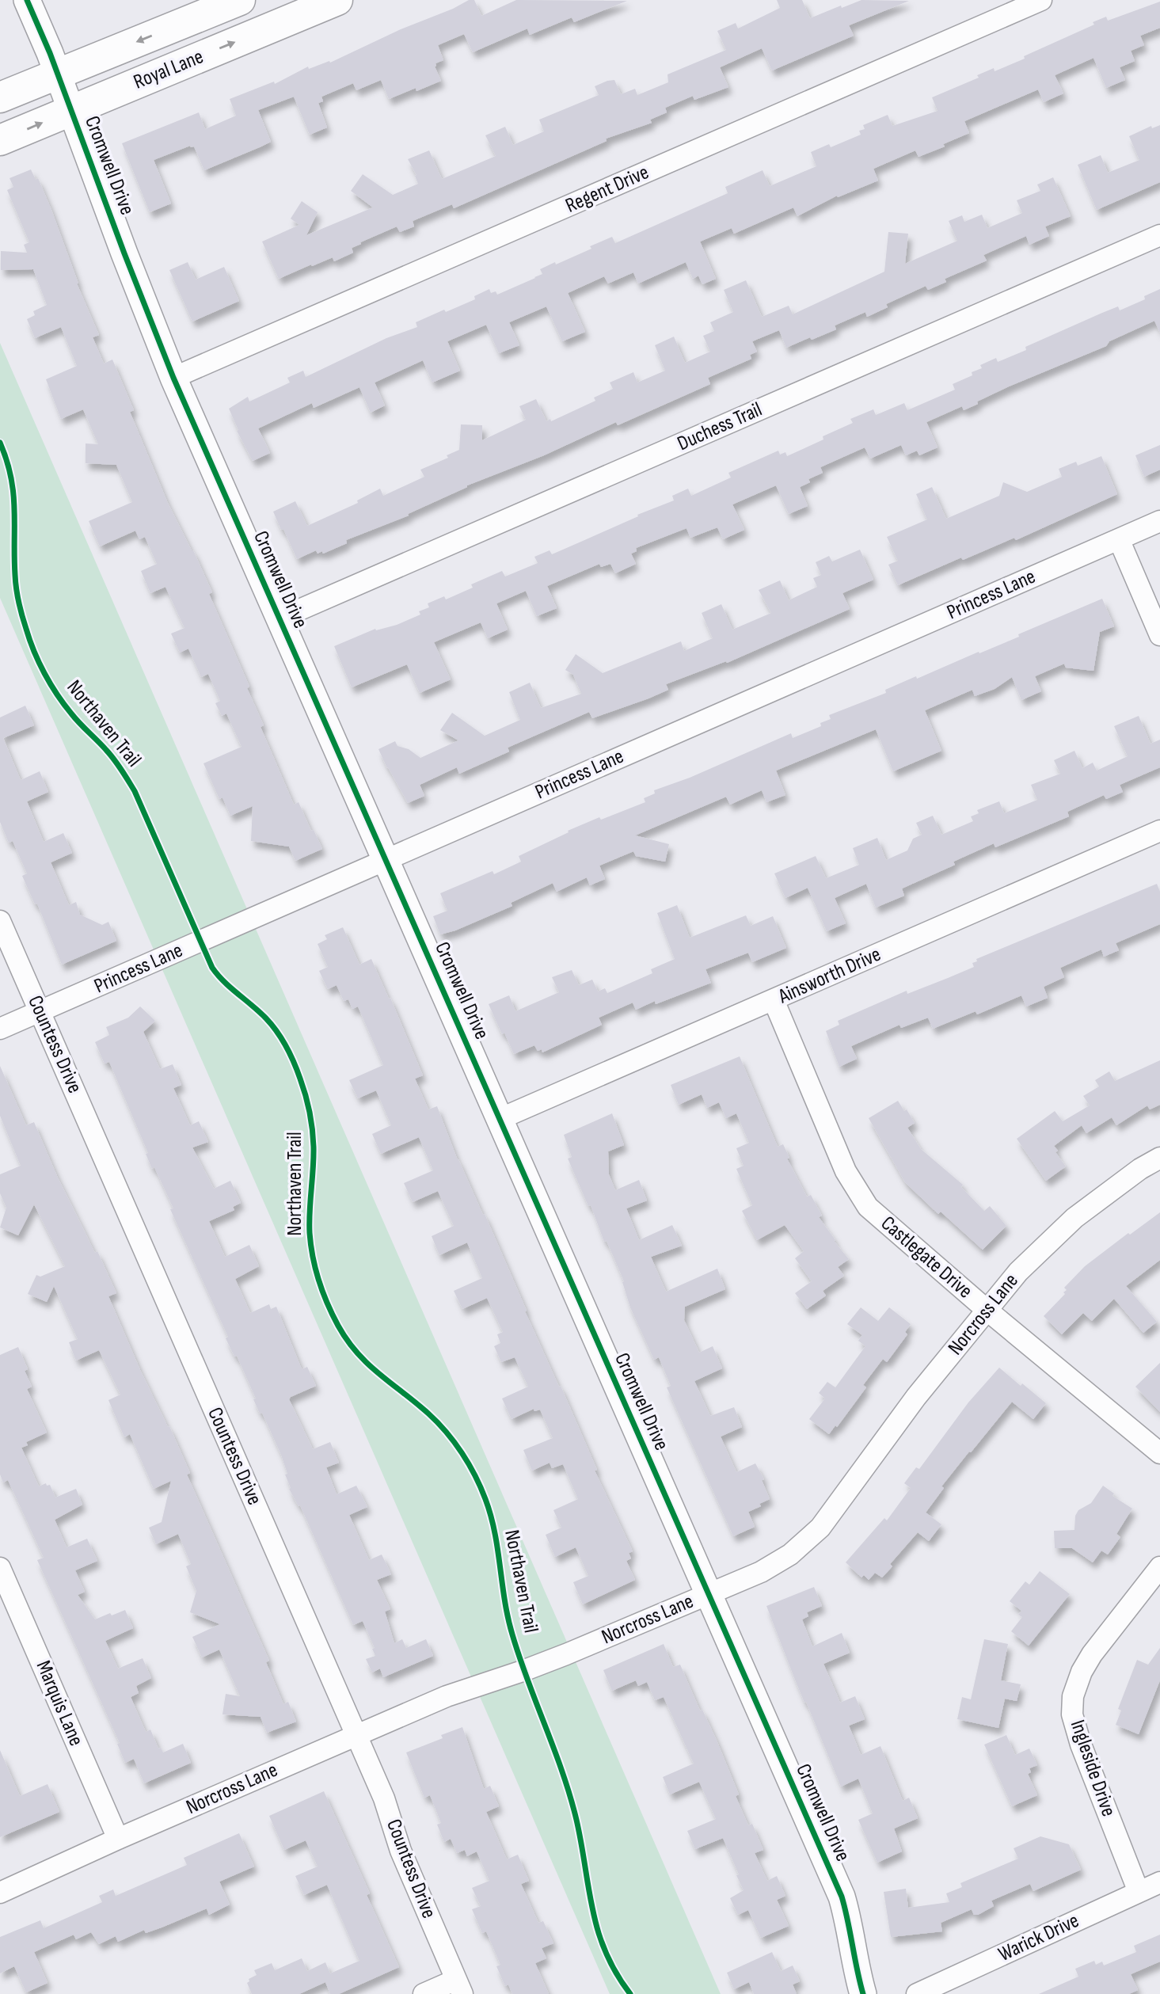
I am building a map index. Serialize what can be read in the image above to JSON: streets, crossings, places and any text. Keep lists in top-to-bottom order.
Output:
{
  "streets": {
    "main road": ["Royal Lane"],
    "street": [
      "Cromwell Drive",
      "Regent Drive",
      "Duchess Trail",
      "Princess Lane",
      "Ainsworth Drive",
      "Countess Drive",
      "Castlegate Drive",
      "Norcross Lane",
      "Marquis Lane",
      "Ingleside Drive",
      "Warick Drive"
    ],
    "cycle path": ["Northaven Trail"]
  },
  "crossings": [
    ["Royal Lane", "Cromwell Drive"],
    ["Cromwell Drive", "Regent Drive"],
    ["Cromwell Drive", "Duchess Trail"],
    ["Cromwell Drive", "Princess Lane"],
    ["Cromwell Drive", "Ainsworth Drive"],
    ["Cromwell Drive", "Norcross Lane"],
    ["Princess Lane", "Countess Drive"],
    ["Ainsworth Drive", "Castlegate Drive"],
    ["Countess Drive", "Norcross Lane"],
    ["Castlegate Drive", "Norcross Lane"],
    ["Norcross Lane", "Marquis Lane"],
    ["Ingleside Drive", "Warick Drive"]
  ]
}
